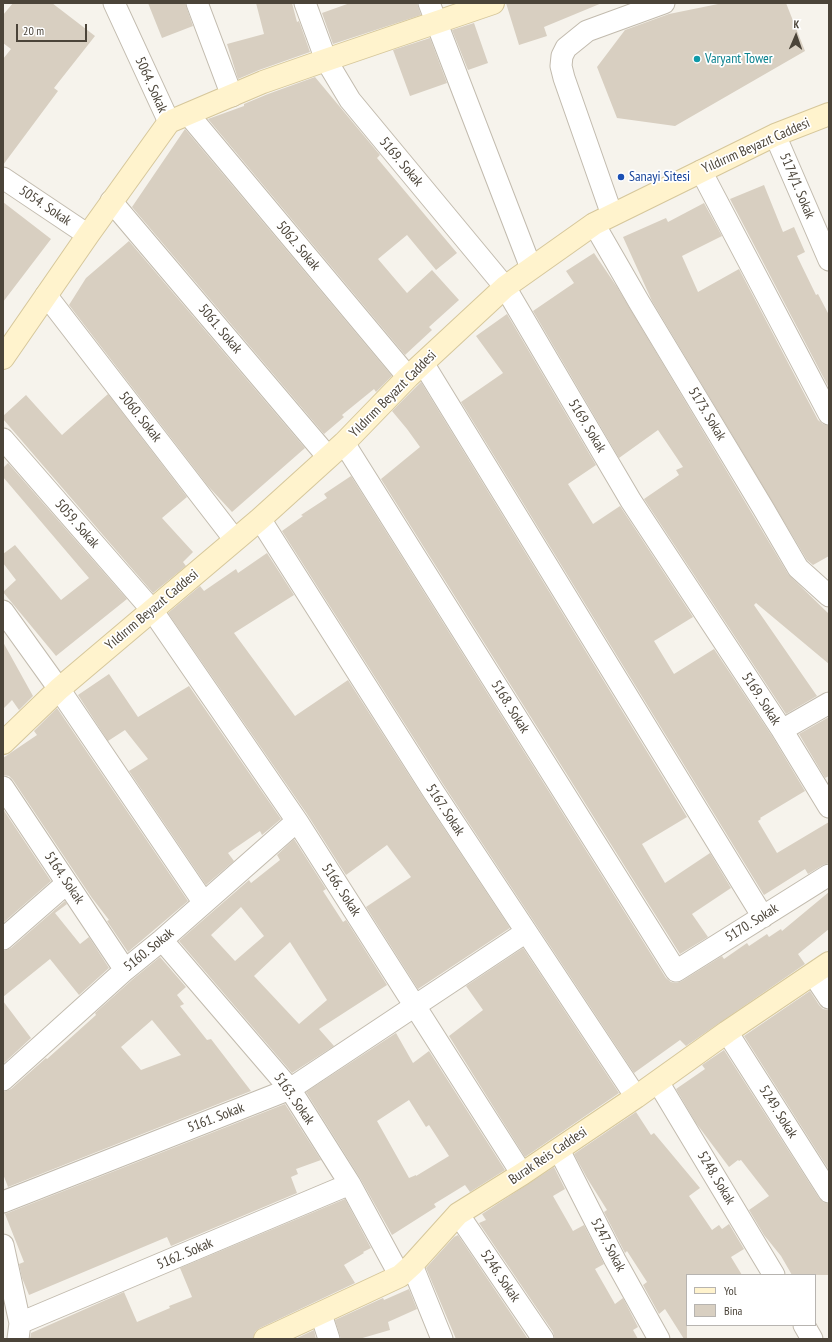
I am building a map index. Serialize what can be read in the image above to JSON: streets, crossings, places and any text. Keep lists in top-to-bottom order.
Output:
{
  "streets": {
    "main road": ["Yıldırım Beyazıt Caddesi", "Burak Reis Caddesi"],
    "street": [
      "5064. Sokak",
      "5169. Sokak",
      "5174/1. Sokak",
      "5054. Sokak",
      "5062. Sokak",
      "5061. Sokak",
      "5173. Sokak",
      "5060. Sokak",
      "5059. Sokak",
      "5168. Sokak",
      "5167. Sokak",
      "5164. Sokak",
      "5166. Sokak",
      "5170. Sokak",
      "5160. Sokak",
      "5163. Sokak",
      "5249. Sokak",
      "5161. Sokak",
      "5248. Sokak",
      "5247. Sokak",
      "5162. Sokak",
      "5246. Sokak"
    ]
  },
  "crossings": [
    ["5064. Sokak", "5062. Sokak"],
    ["Yıldırım Beyazıt Caddesi", "5169. Sokak"],
    ["Yıldırım Beyazıt Caddesi", "5174/1. Sokak"],
    ["Yıldırım Beyazıt Caddesi", "5062. Sokak"],
    ["Yıldırım Beyazıt Caddesi", "5061. Sokak"],
    ["Yıldırım Beyazıt Caddesi", "5173. Sokak"],
    ["Yıldırım Beyazıt Caddesi", "5060. Sokak"],
    ["Yıldırım Beyazıt Caddesi", "5059. Sokak"],
    ["Yıldırım Beyazıt Caddesi", "5168. Sokak"],
    ["Yıldırım Beyazıt Caddesi", "5167. Sokak"],
    ["Yıldırım Beyazıt Caddesi", "5166. Sokak"],
    ["5062. Sokak", "5170. Sokak"],
    ["5059. Sokak", "5166. Sokak"],
    ["5168. Sokak", "5170. Sokak"],
    ["5167. Sokak", "5161. Sokak"],
    ["5167. Sokak", "Burak Reis Caddesi"],
    ["5164. Sokak", "5160. Sokak"],
    ["5166. Sokak", "5160. Sokak"],
    ["5166. Sokak", "5161. Sokak"],
    ["5166. Sokak", "Burak Reis Caddesi"],
    ["5160. Sokak", "5163. Sokak"],
    ["5163. Sokak", "5161. Sokak"],
    ["5163. Sokak", "Burak Reis Caddesi"],
    ["5163. Sokak", "5162. Sokak"],
    ["5249. Sokak", "Burak Reis Caddesi"],
    ["Burak Reis Caddesi", "5248. Sokak"],
    ["Burak Reis Caddesi", "5247. Sokak"],
    ["Burak Reis Caddesi", "5246. Sokak"]
  ],
  "places": ["Varyant Tower", "Sanayi Sitesi"],
  "legend": ["Yol", "Bina"],
  "scale_bar": "20 m",
  "north": "top"
}
